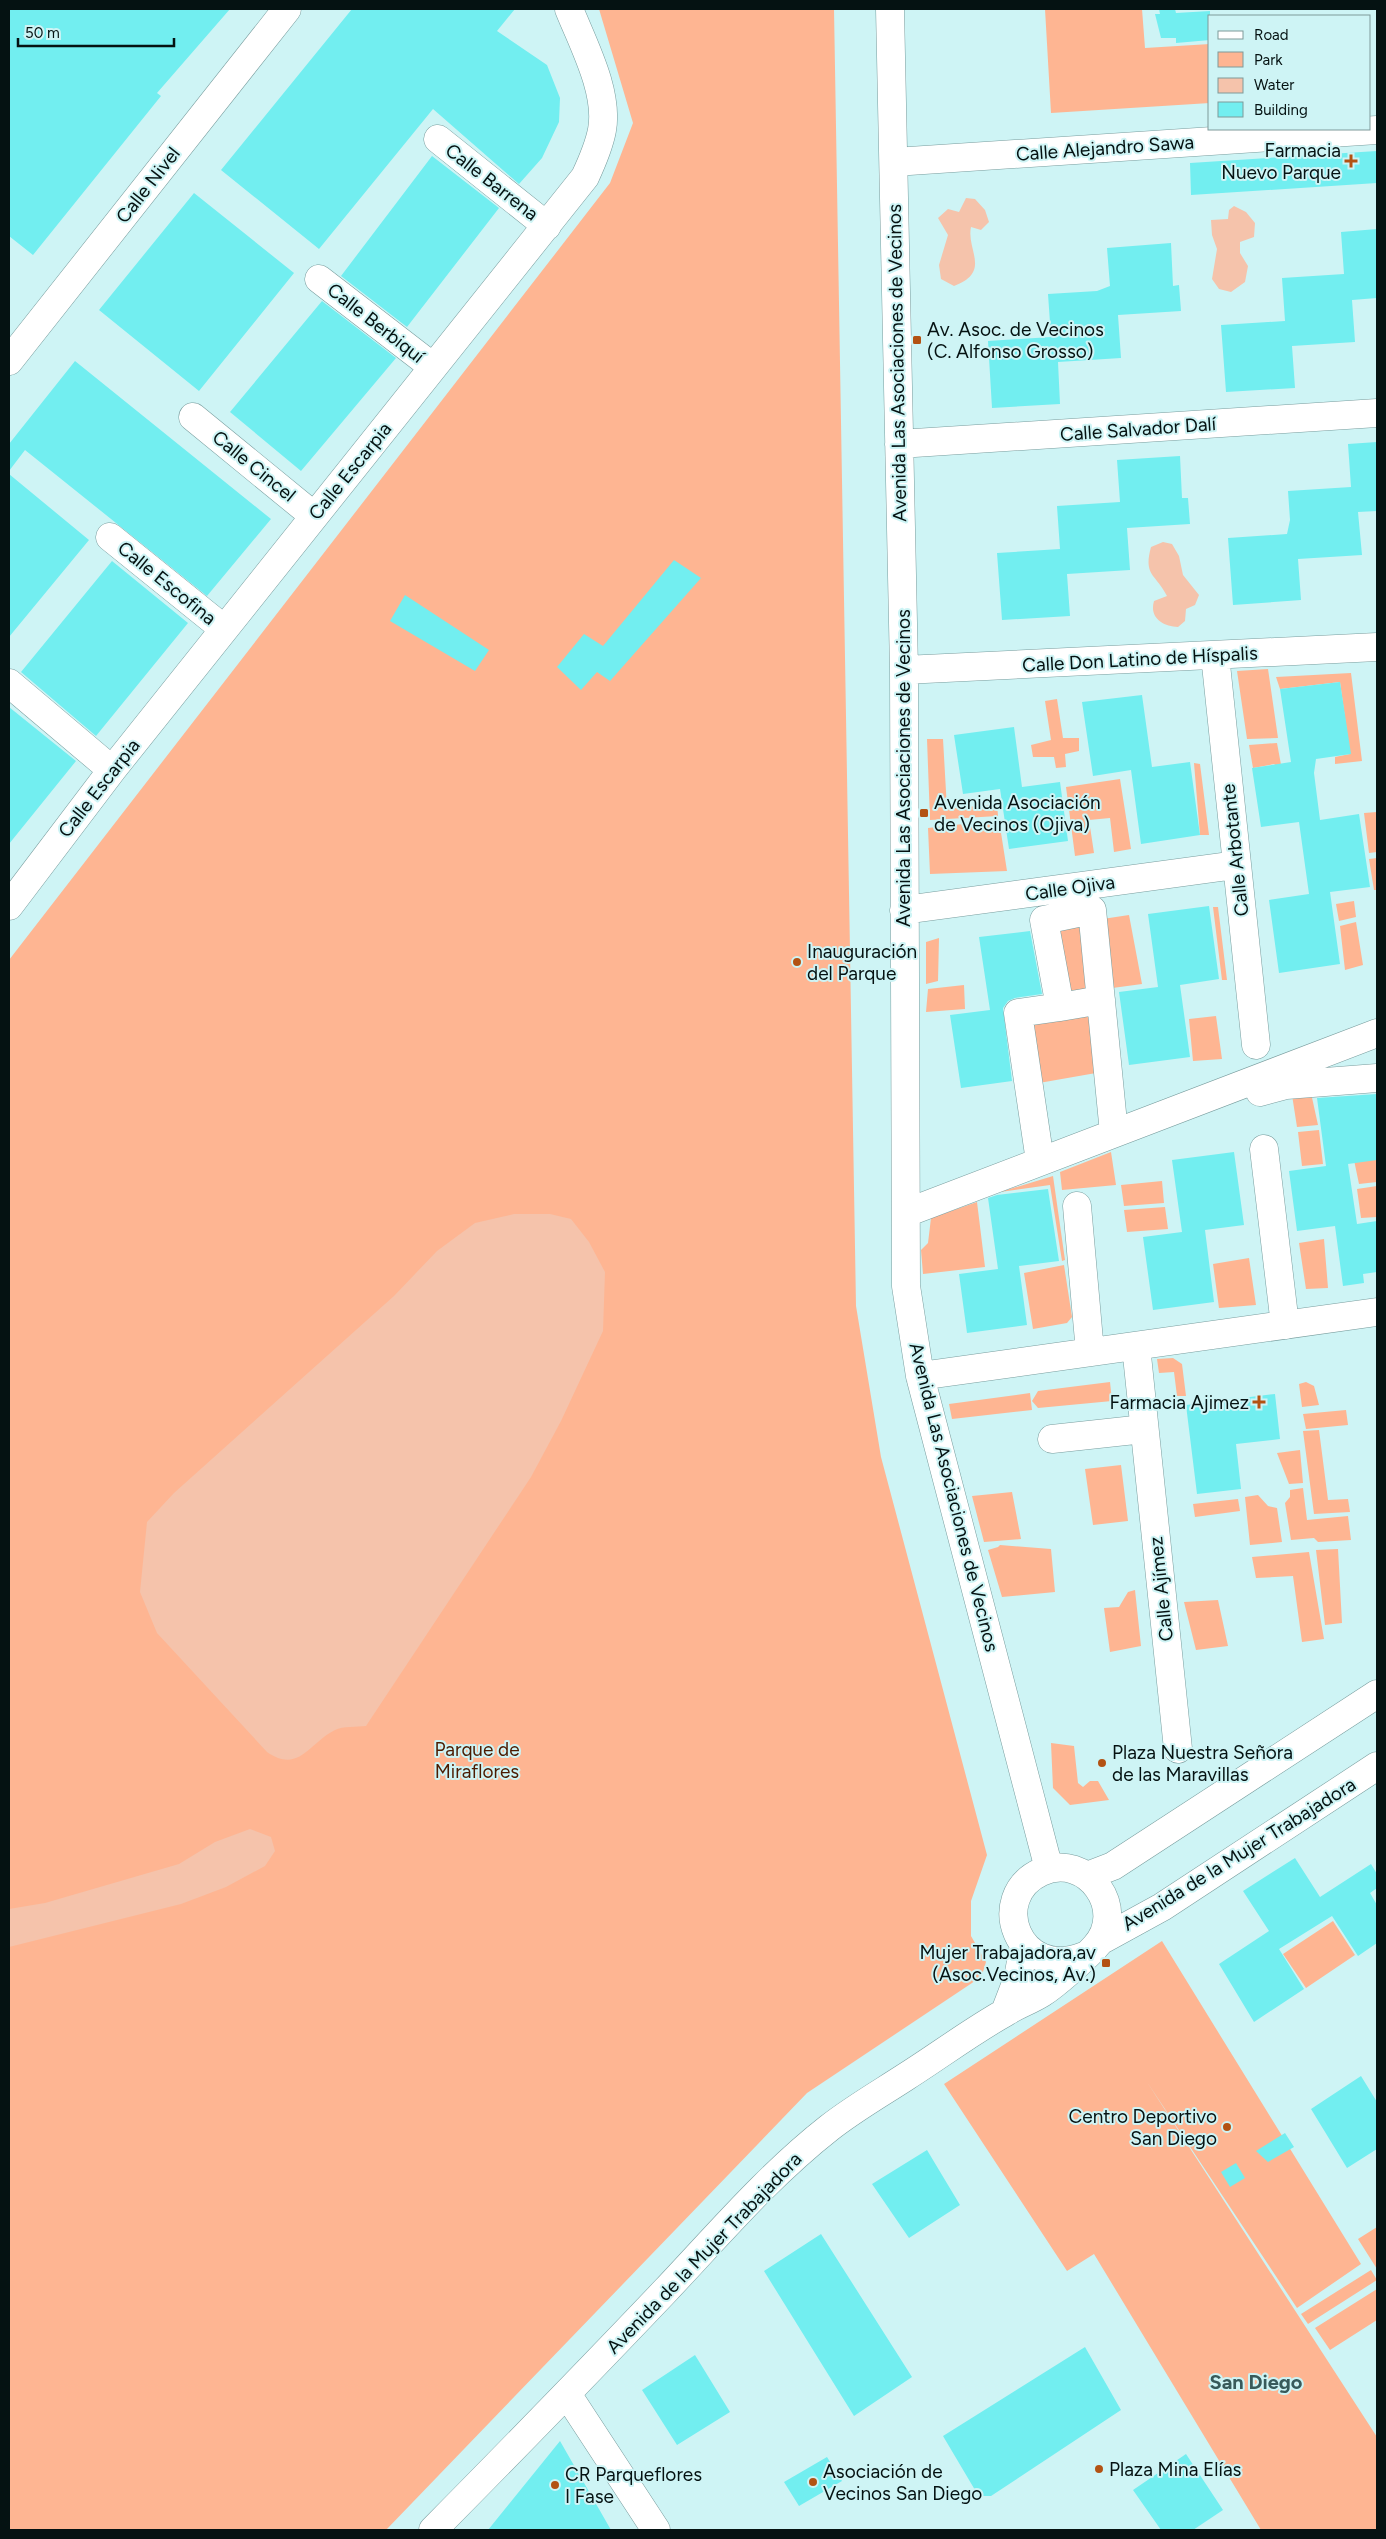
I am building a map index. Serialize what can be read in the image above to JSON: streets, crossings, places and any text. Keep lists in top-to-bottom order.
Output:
{
  "streets": {
    "street": [
      "Calle Alejandro Sawa",
      "Calle Barrena",
      "Calle Nivel",
      "Calle Berbiquí",
      "Avenida Las Asociaciones de Vecinos",
      "Calle Salvador Dalí",
      "Calle Cincel",
      "Calle Escarpia",
      "Calle Escofina",
      "Calle Don Latino de Híspalis",
      "Calle Arbotante",
      "Calle Ojiva",
      "Calle Ajímez",
      "Avenida de la Mujer Trabajadora"
    ]
  },
  "crossings": [
    ["Calle Alejandro Sawa", "Avenida Las Asociaciones de Vecinos"],
    ["Calle Barrena", "Calle Escarpia"],
    ["Calle Berbiquí", "Calle Escarpia"],
    ["Avenida Las Asociaciones de Vecinos", "Calle Salvador Dalí"],
    ["Avenida Las Asociaciones de Vecinos", "Calle Don Latino de Híspalis"],
    ["Avenida Las Asociaciones de Vecinos", "Calle Ojiva"],
    ["Avenida Las Asociaciones de Vecinos", "Avenida de la Mujer Trabajadora"],
    ["Calle Cincel", "Calle Escarpia"],
    ["Calle Escarpia", "Calle Escofina"],
    ["Calle Don Latino de Híspalis", "Calle Arbotante"],
    ["Calle Arbotante", "Calle Ojiva"]
  ],
  "districts": ["San Diego"],
  "parks": ["Parque de Miraflores"],
  "places": {
    "health": ["Farmacia Nuevo Parque", "Farmacia Ajimez"],
    "transit": ["Av. Asoc. de Vecinos (C. Alfonso Grosso)", "Avenida Asociación de Vecinos (Ojiva)", "Mujer Trabajadora,av (Asoc.Vecinos, Av.)"],
    "other": [
      "Inauguración del Parque",
      "Plaza Nuestra Señora de las Maravillas",
      "Centro Deportivo San Diego",
      "Plaza Mina Elías",
      "Asociación de Vecinos San Diego",
      "CR Parqueflores I Fase"
    ]
  },
  "legend": [
    "Road",
    "Park",
    "Water",
    "Building"
  ],
  "scale_bar": "50 m"
}
